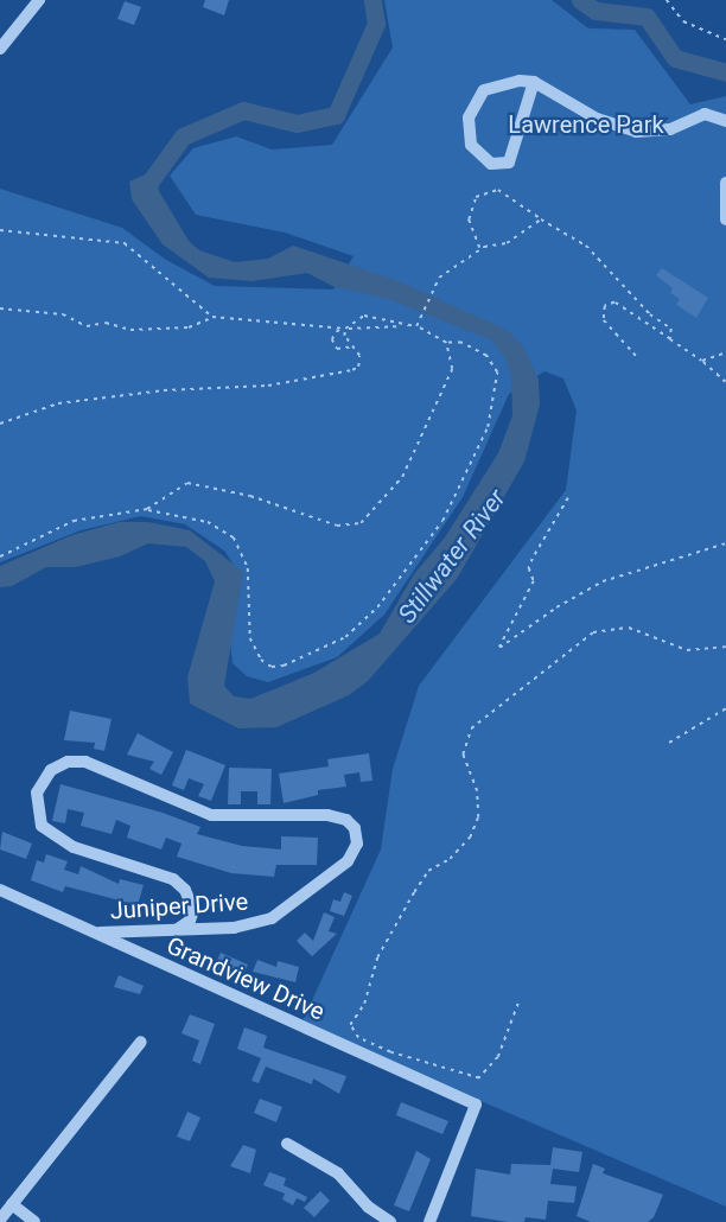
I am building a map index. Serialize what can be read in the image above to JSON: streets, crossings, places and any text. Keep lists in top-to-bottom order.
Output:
{
  "streets": {
    "street": ["Juniper Drive", "Grandview Drive"]
  },
  "crossings": [
    ["Juniper Drive", "Grandview Drive"]
  ],
  "water": ["Stillwater River"],
  "parks": ["Lawrence Park"]
}
